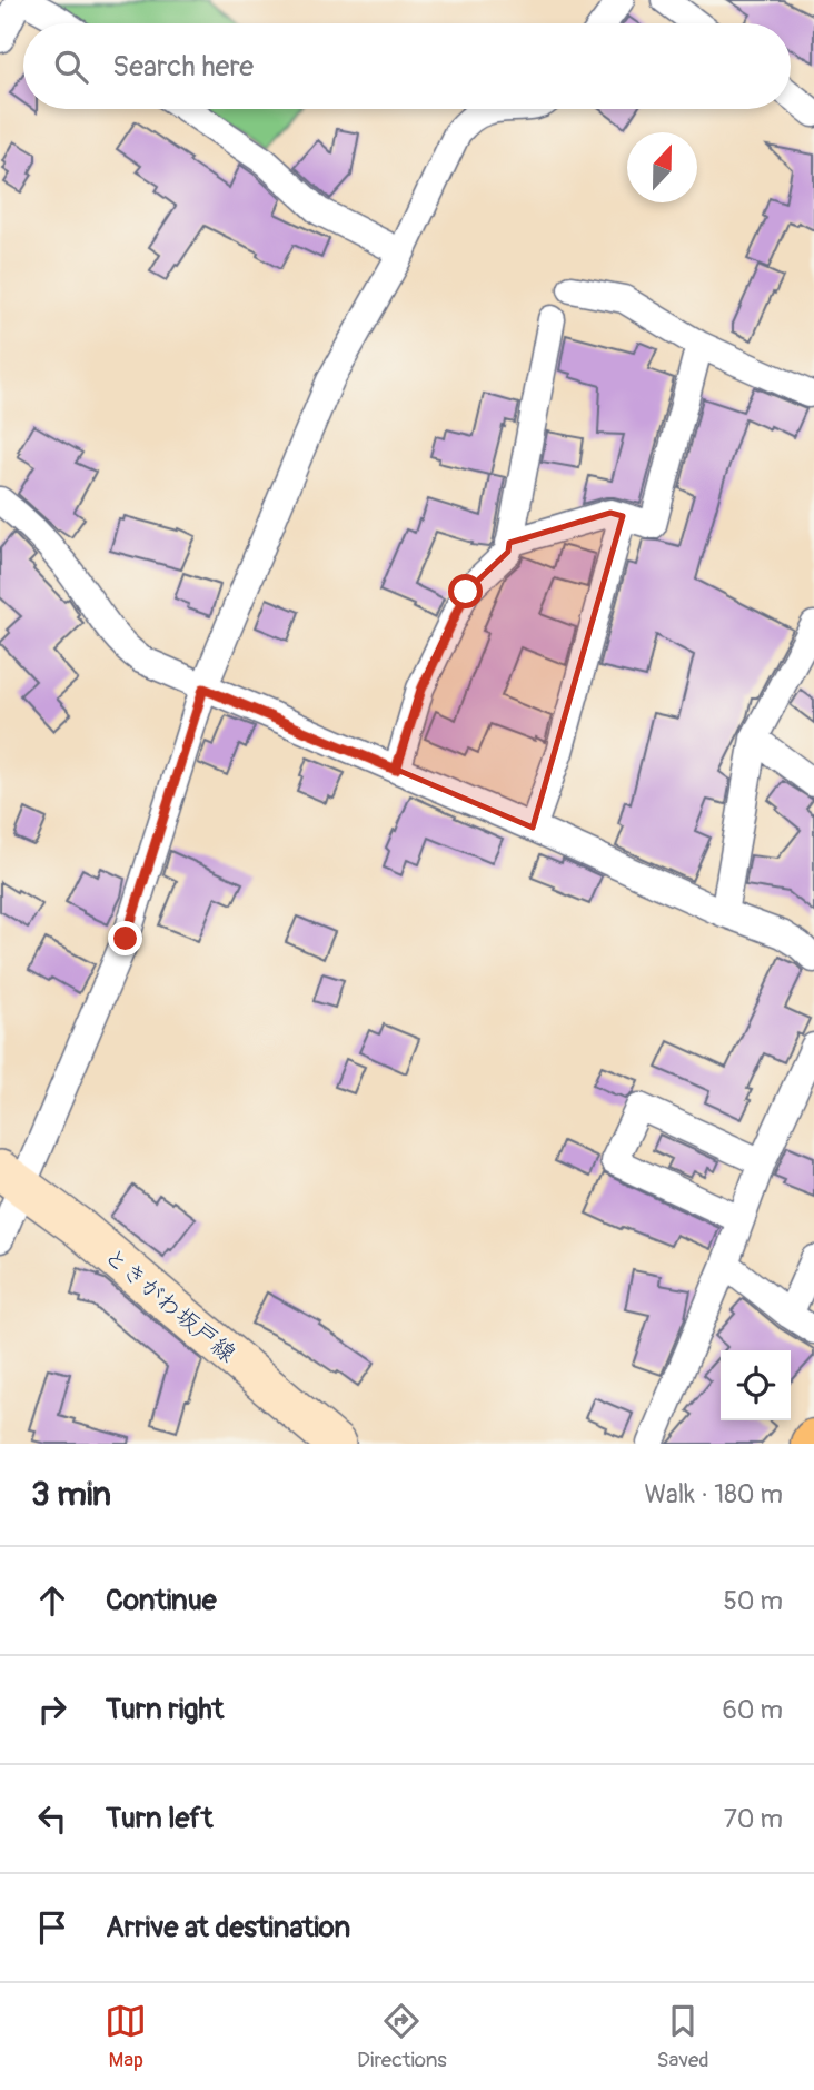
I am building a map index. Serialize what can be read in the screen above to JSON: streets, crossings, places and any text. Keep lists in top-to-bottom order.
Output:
{
  "streets": {
    "main road": ["ときがわ坂戸線"]
  },
  "north": "top",
  "page": {
    "search": "Search here",
    "heading": ["3 min", "Walk · 180 m"],
    "list": [
      ["Continue", "50 m"],
      ["Turn right", "60 m"],
      ["Turn left", "70 m"],
      "Arrive at destination"
    ],
    "nav": ["Map", "Directions", "Saved"]
  }
}
